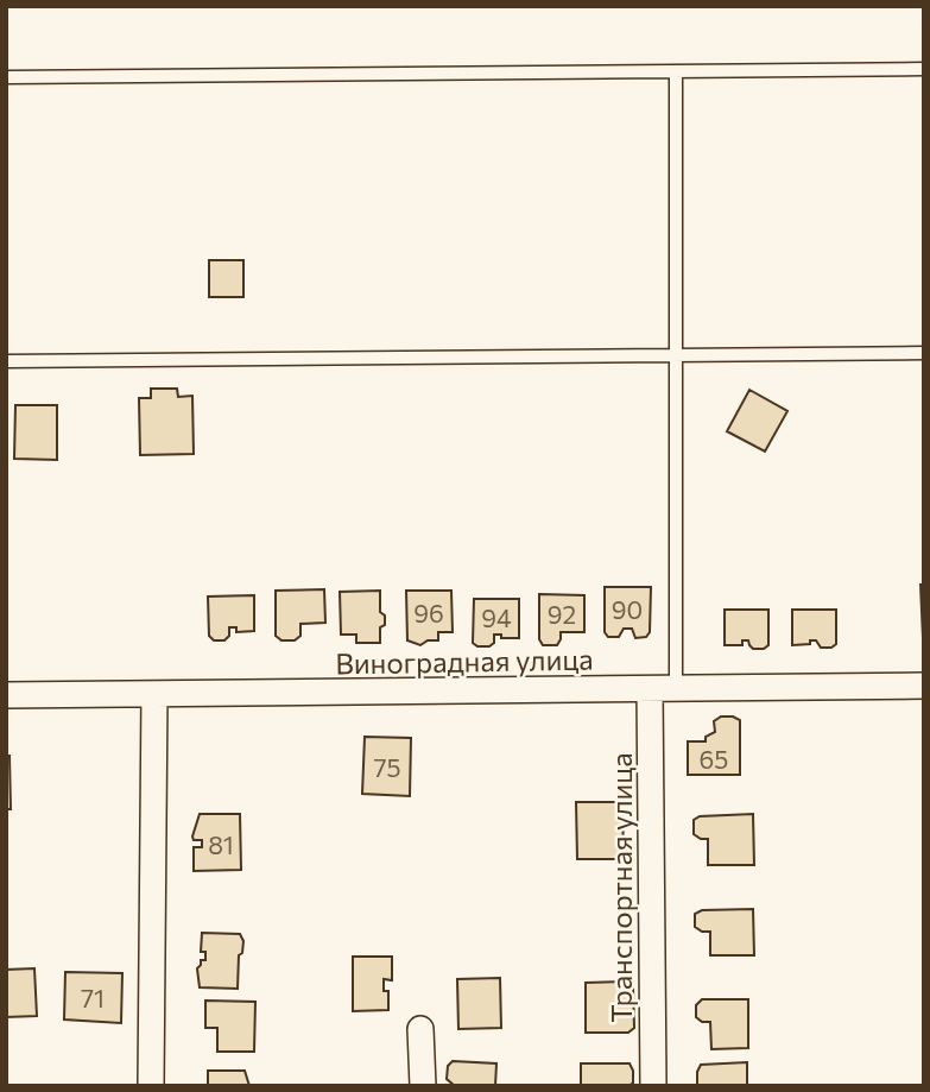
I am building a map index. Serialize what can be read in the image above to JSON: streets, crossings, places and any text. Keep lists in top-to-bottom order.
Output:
{
  "streets": {
    "street": ["Виноградная улица", "Транспортная улица"]
  },
  "crossings": [
    ["Виноградная улица", "Транспортная улица"]
  ],
  "house_numbers": [
    "90",
    "96",
    "92",
    "94",
    "65",
    "75",
    "81",
    "71"
  ]
}
